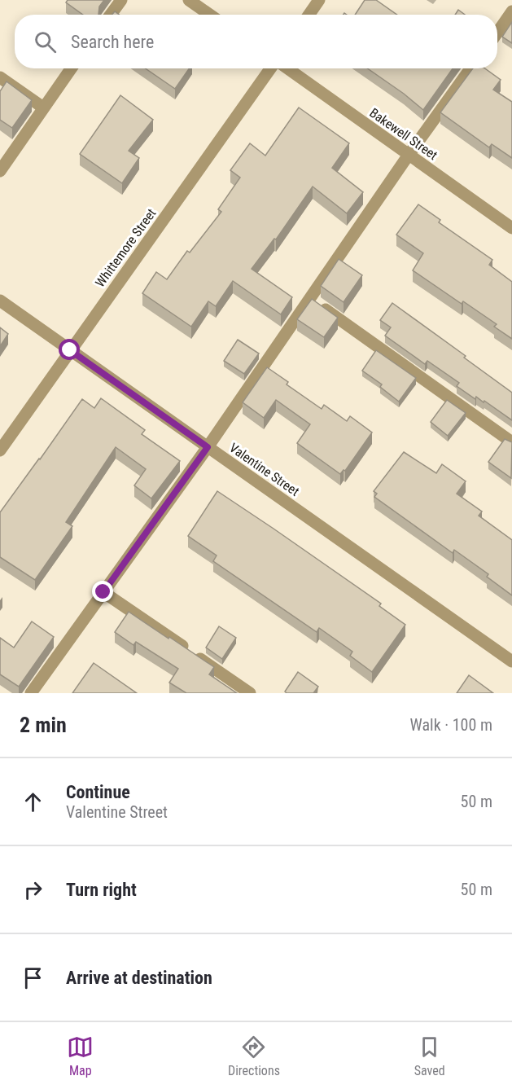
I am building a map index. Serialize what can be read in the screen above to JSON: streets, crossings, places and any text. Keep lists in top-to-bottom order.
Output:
{
  "streets": {
    "street": ["Bakewell Street", "Whittemore Street", "Valentine Street"]
  },
  "crossings": [
    ["Whittemore Street", "Valentine Street"]
  ],
  "page": {
    "search": "Search here",
    "heading": ["2 min", "Walk · 100 m"],
    "list": [
      ["Continue", "Valentine Street", "50 m"],
      ["Turn right", "50 m"],
      "Arrive at destination"
    ],
    "nav": ["Map", "Directions", "Saved"]
  }
}
